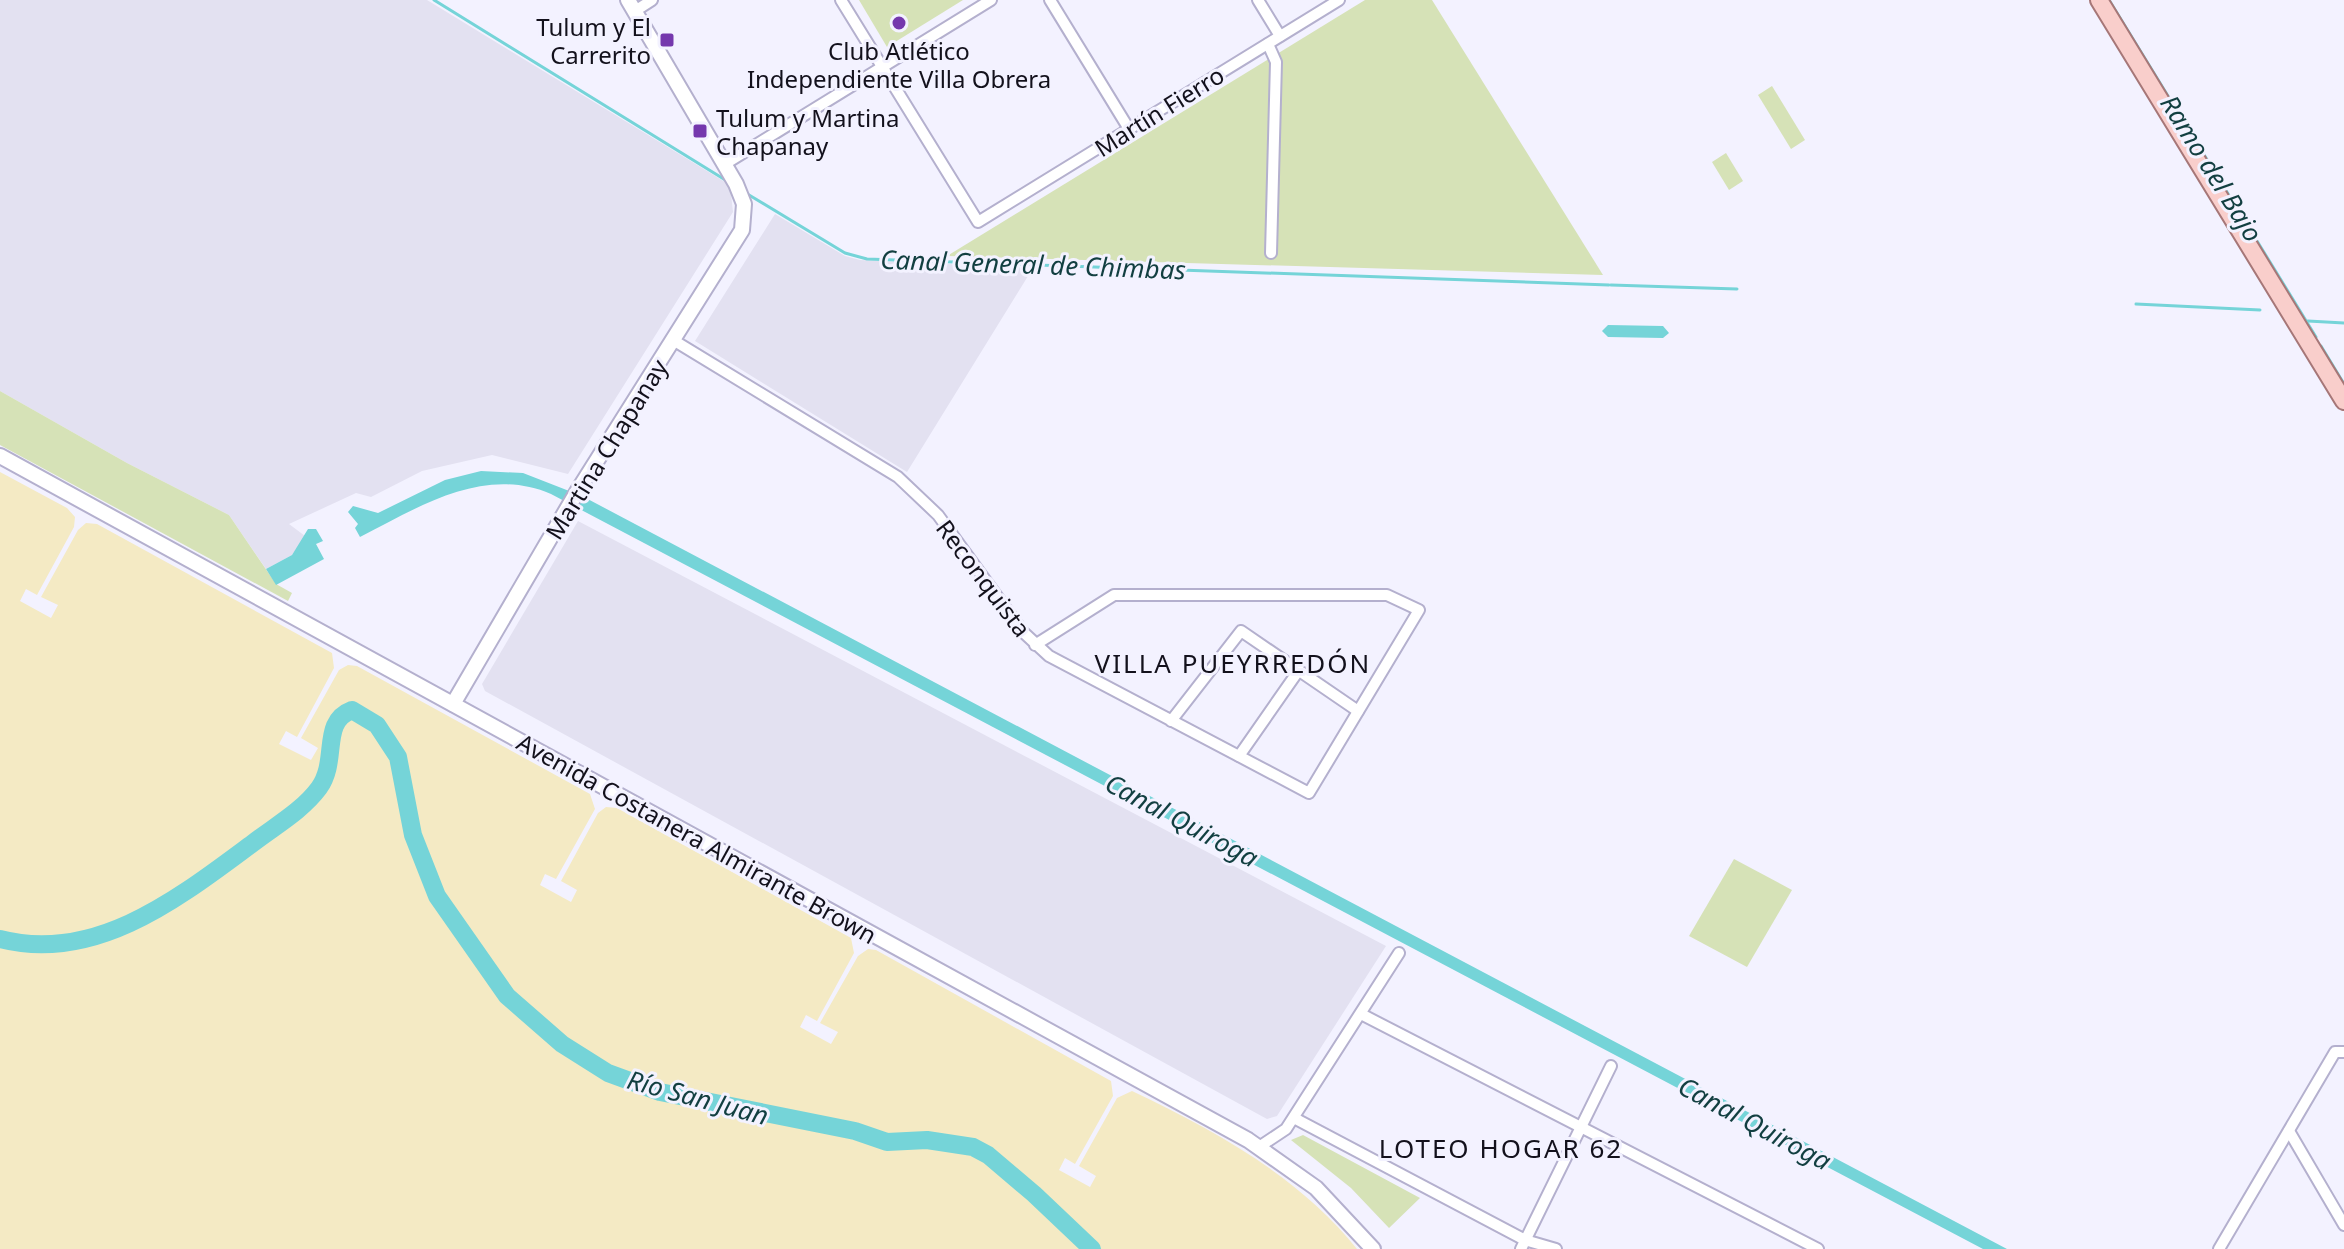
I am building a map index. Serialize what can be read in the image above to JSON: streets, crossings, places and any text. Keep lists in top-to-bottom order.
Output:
{
  "streets": {
    "main road": ["Martina Chapanay", "Avenida Costanera Almirante Brown"],
    "street": ["Martín Fierro", "Reconquista"]
  },
  "crossings": [
    ["Martina Chapanay", "Reconquista"],
    ["Martina Chapanay", "Avenida Costanera Almirante Brown"]
  ],
  "districts": ["VILLA PUEYRREDÓN", "LOTEO HOGAR 62"],
  "water": [
    "Ramo del Bajo",
    "Canal General de Chimbas",
    "Canal Quiroga",
    "Río San Juan"
  ],
  "places": {
    "other": ["Club Atlético Independiente Villa Obrera"],
    "transit": ["Tulum y El Carrerito", "Tulum y Martina Chapanay"]
  }
}
